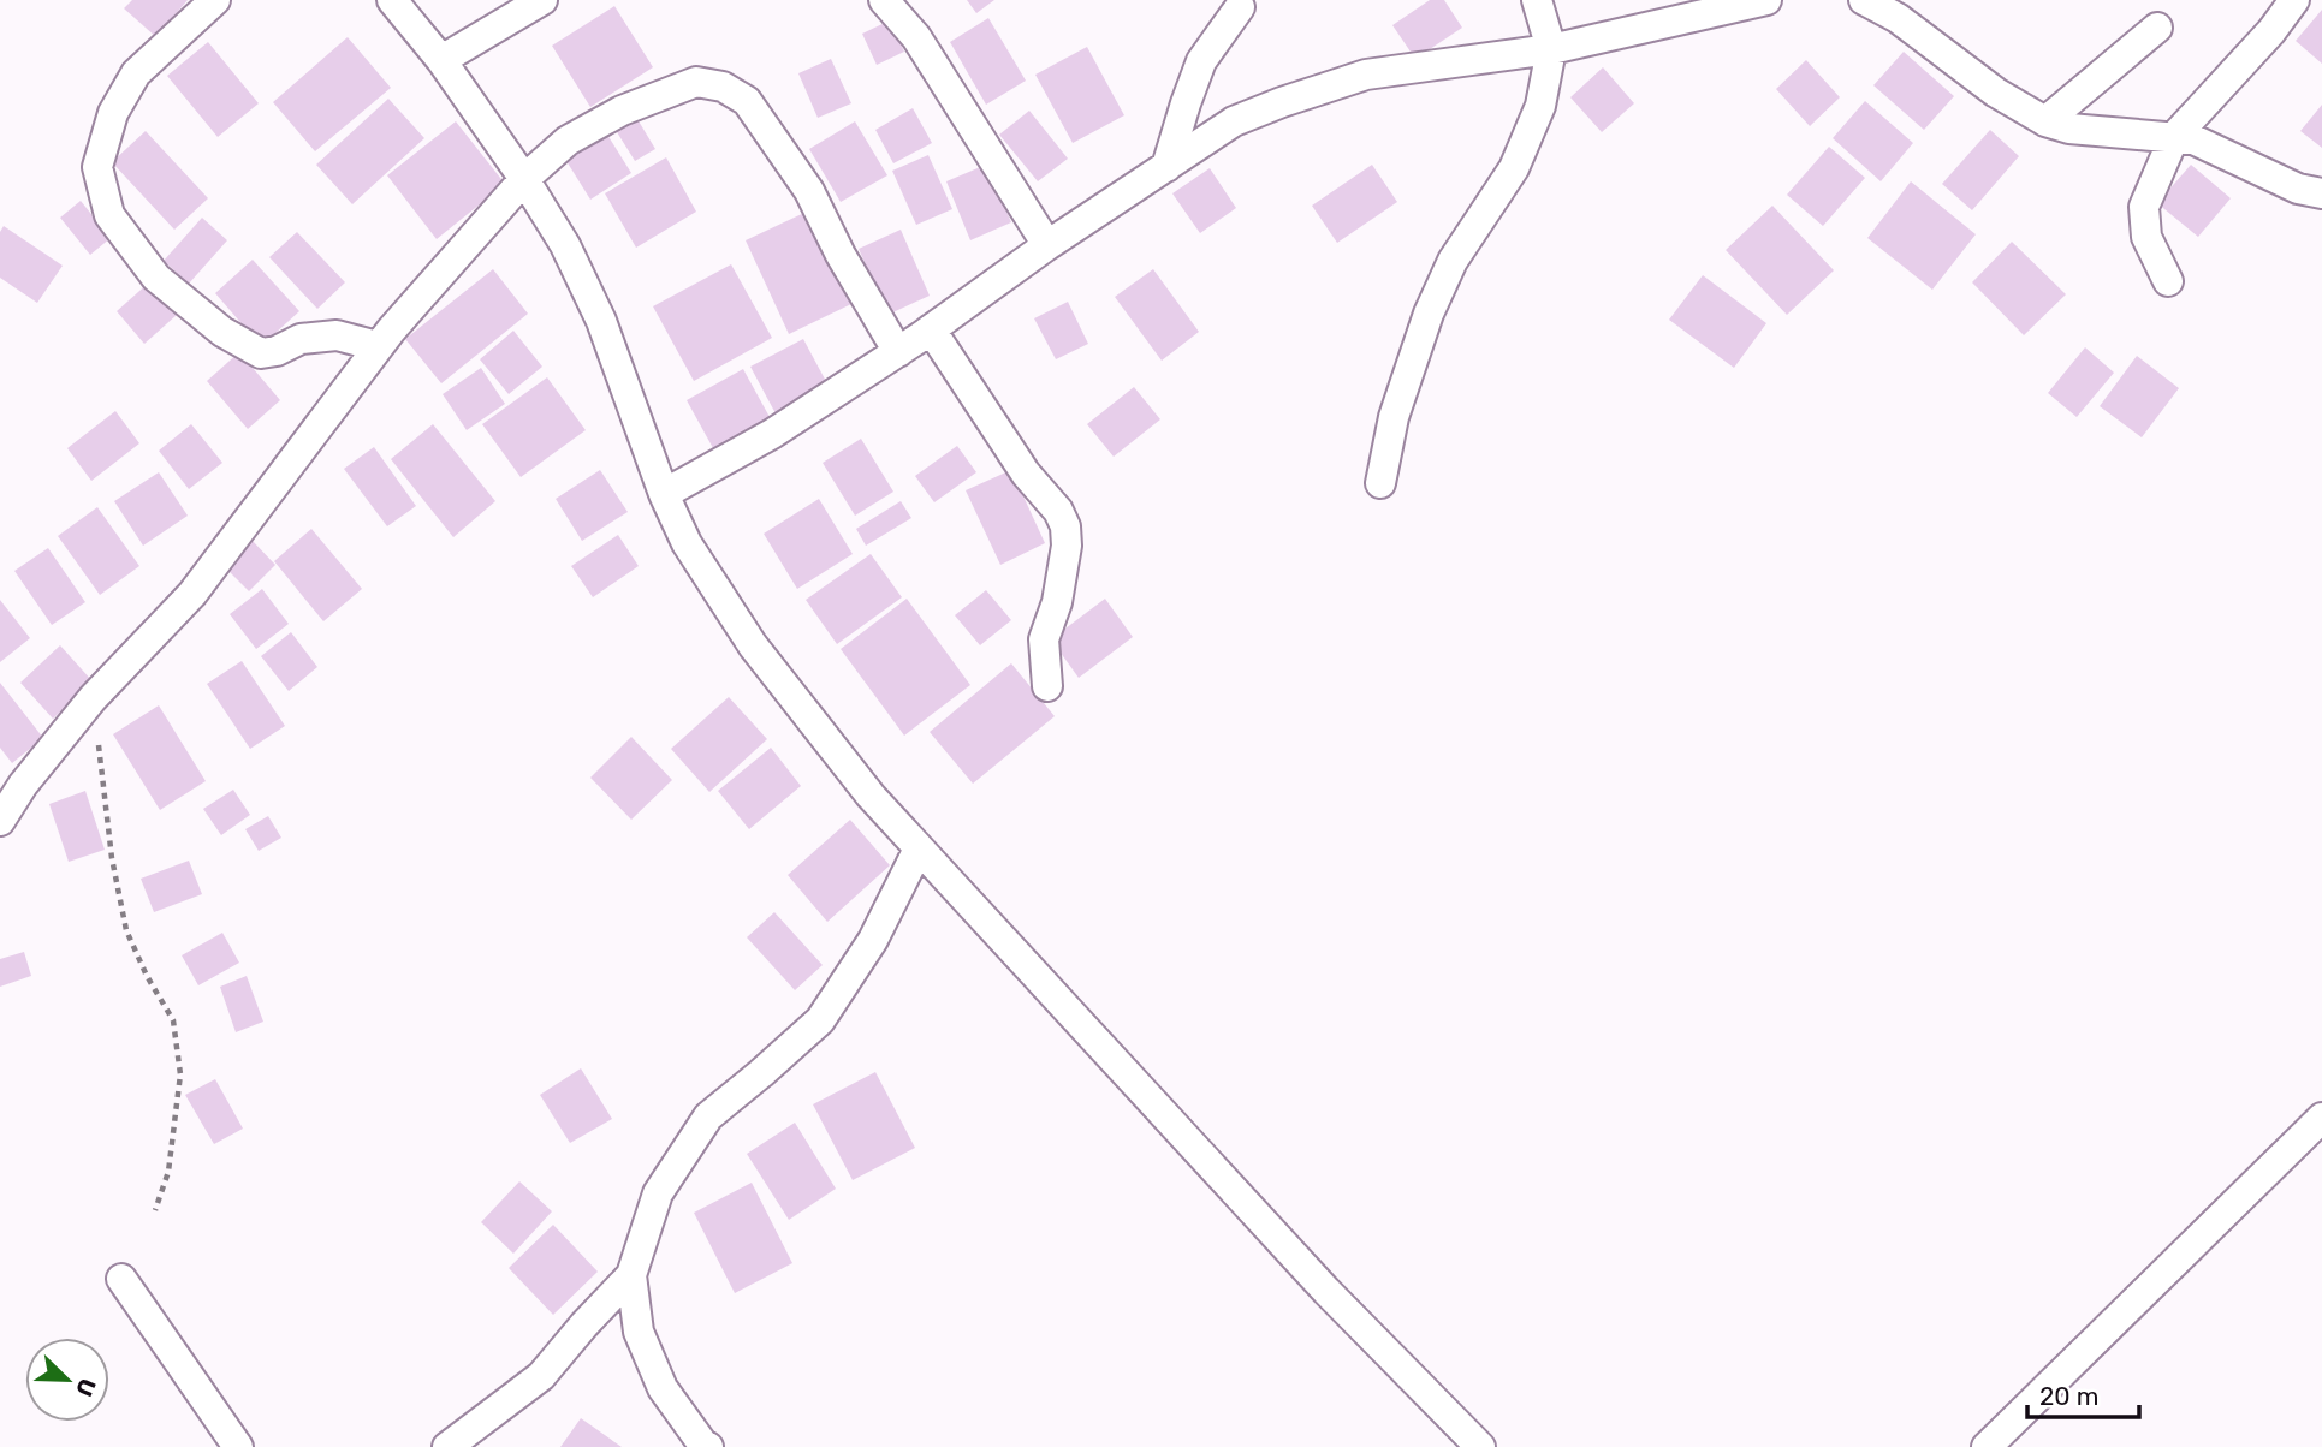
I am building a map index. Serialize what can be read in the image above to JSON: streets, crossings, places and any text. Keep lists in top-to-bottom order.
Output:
{
  "scale_bar": "20 m",
  "north": "bottom right"
}
